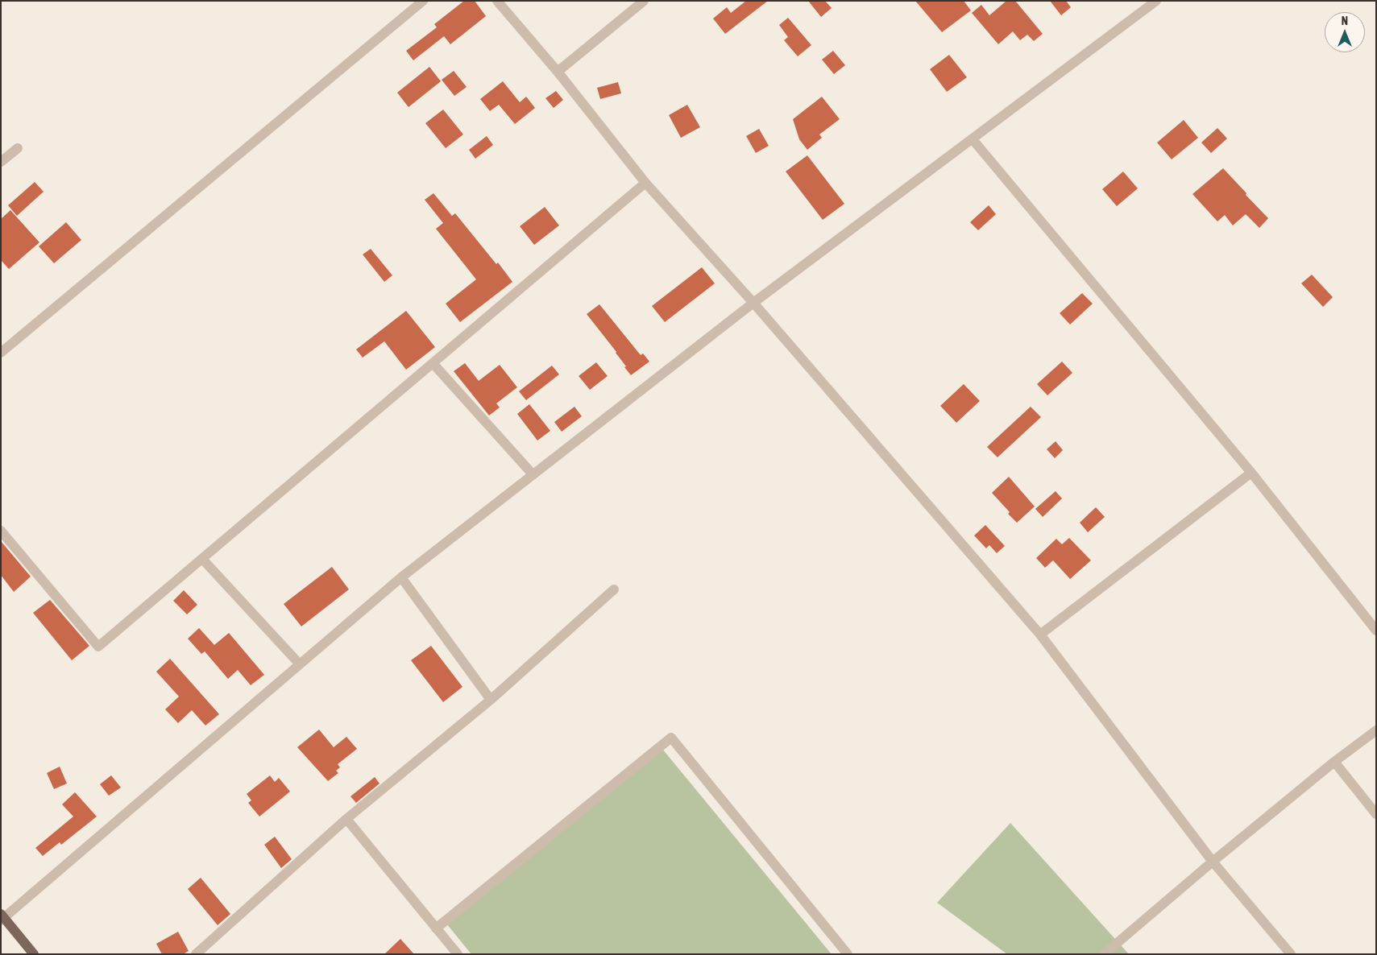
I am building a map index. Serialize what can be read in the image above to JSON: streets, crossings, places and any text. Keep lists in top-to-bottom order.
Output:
{
  "north": "top"
}
